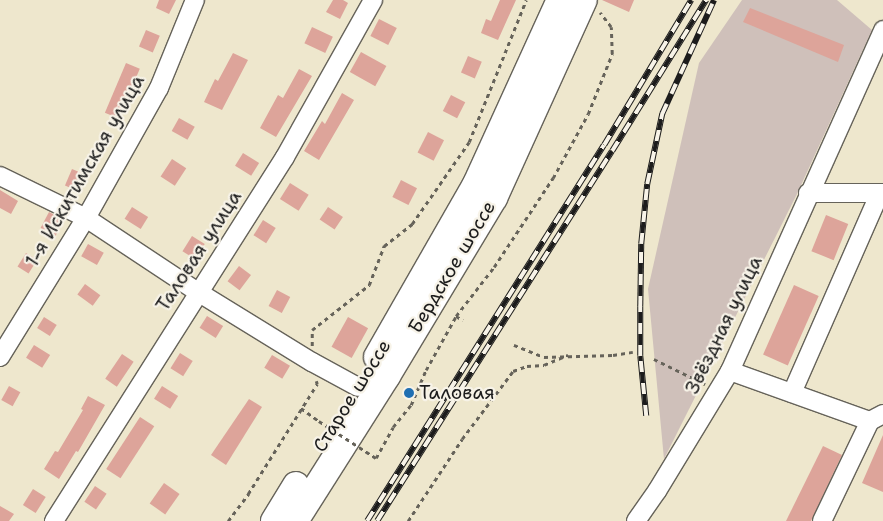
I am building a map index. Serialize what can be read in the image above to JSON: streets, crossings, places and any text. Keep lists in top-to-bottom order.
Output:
{
  "streets": {
    "highway": ["Бердское шоссе", "Старое шоссе"],
    "street": ["1-я Искитимская улица", "Таловая улица", "Звёздная улица"]
  },
  "places": ["Таловая"]
}
